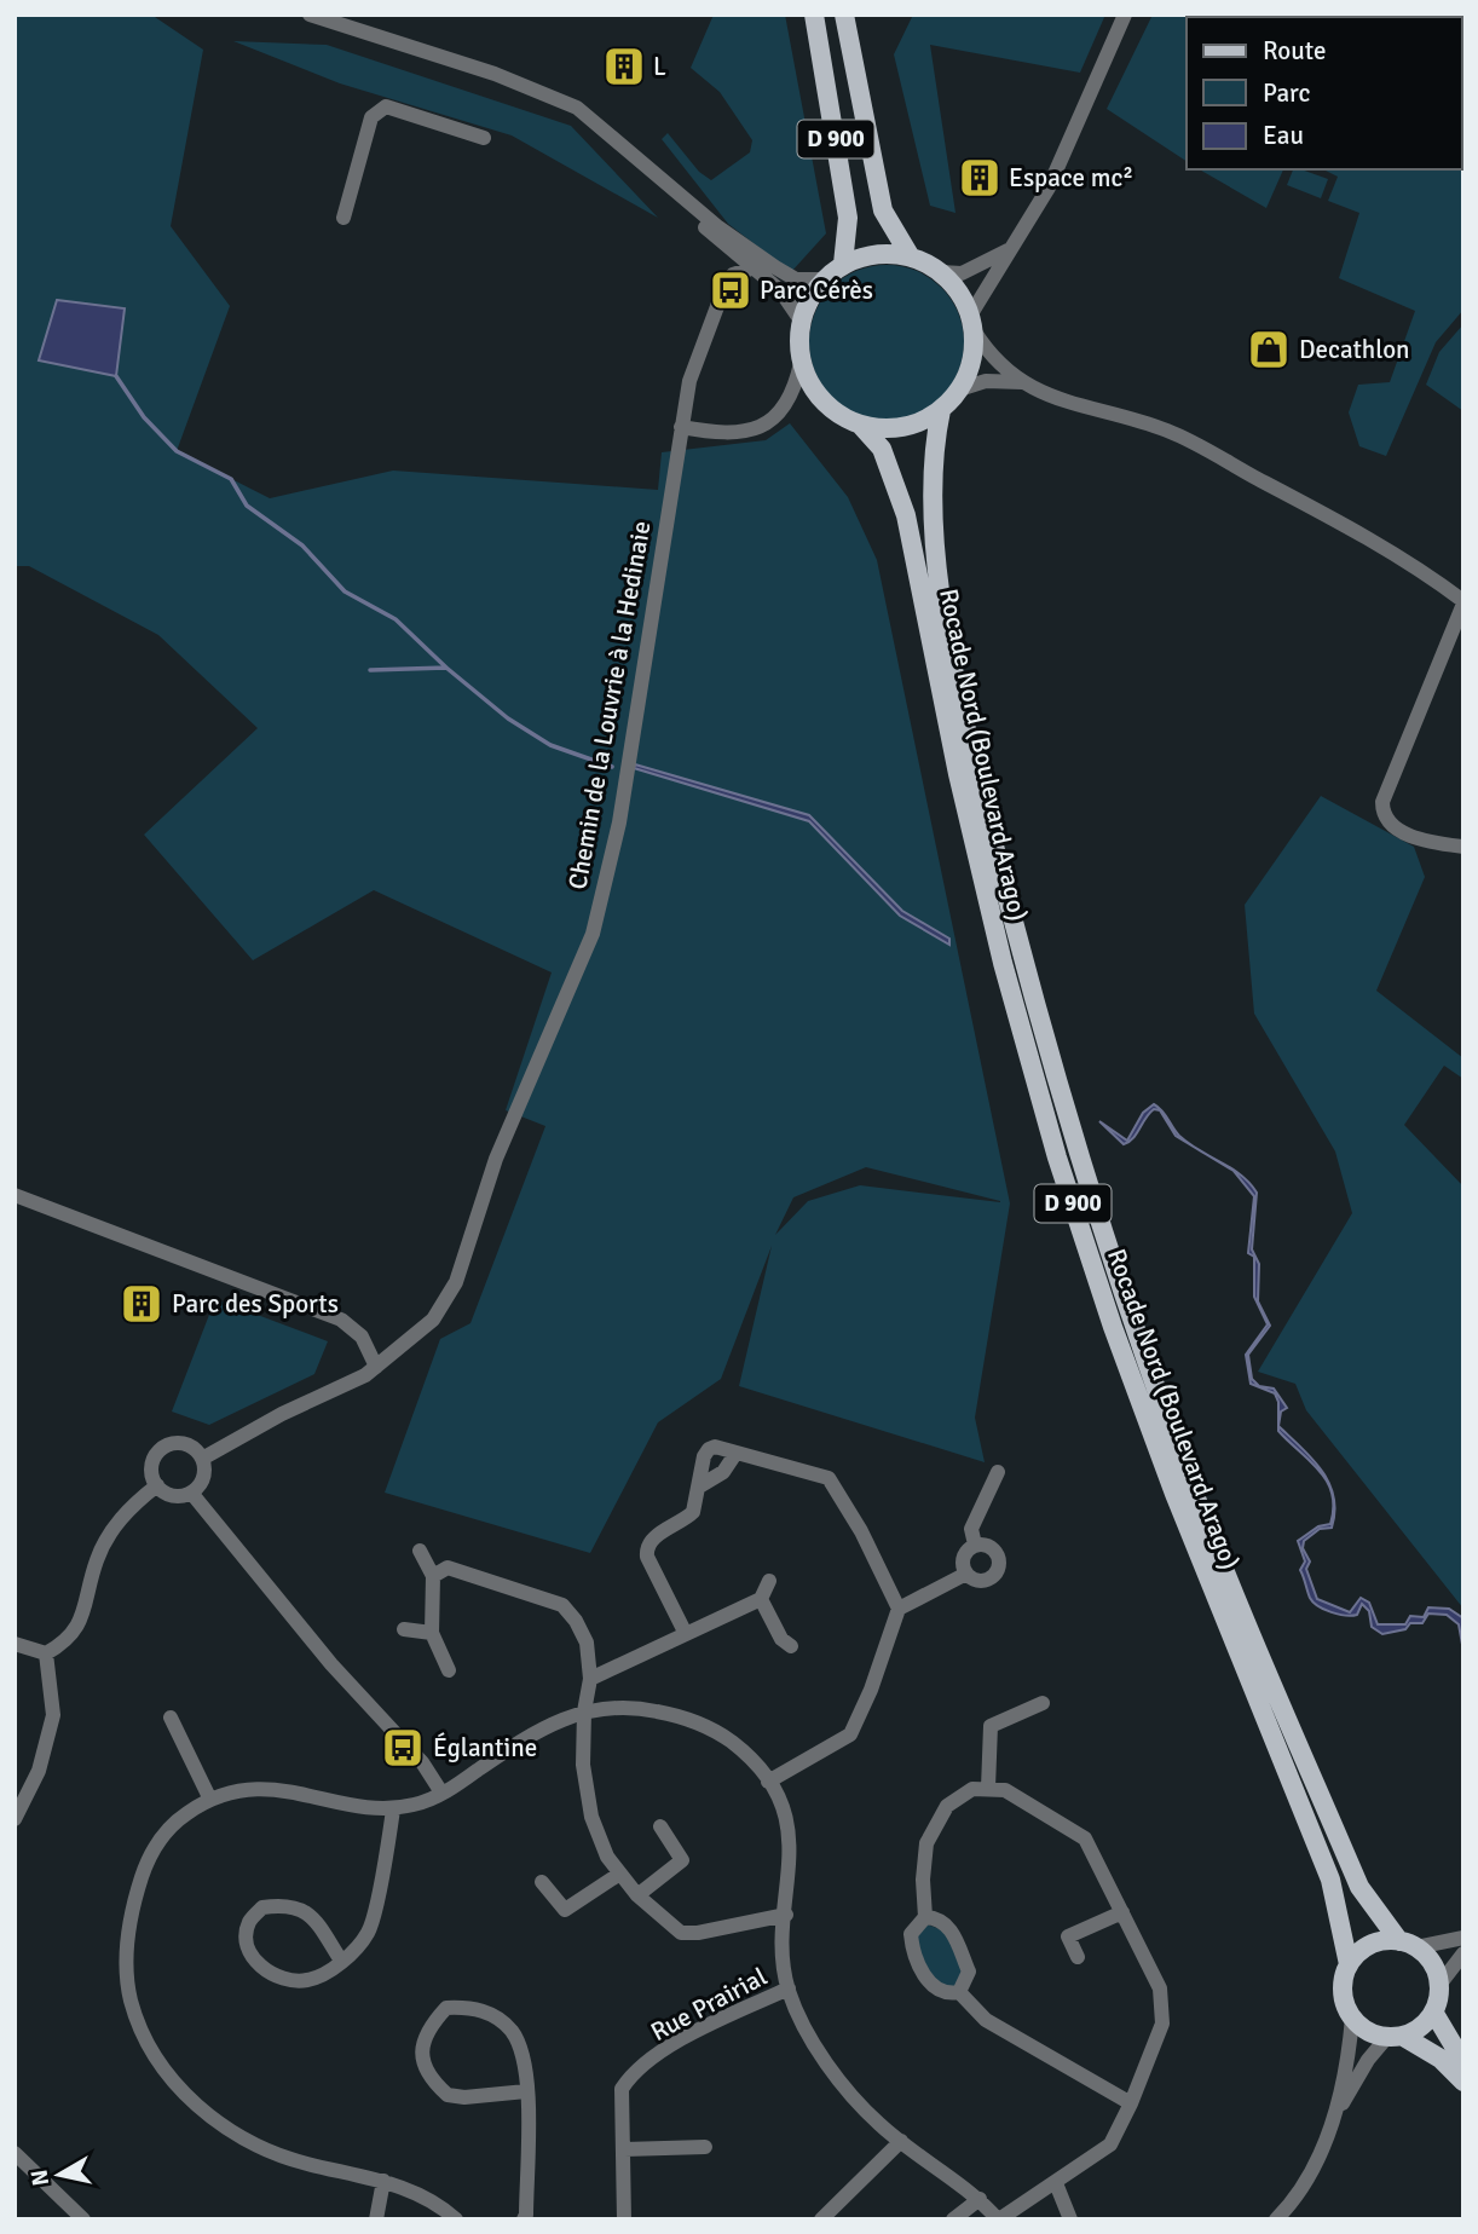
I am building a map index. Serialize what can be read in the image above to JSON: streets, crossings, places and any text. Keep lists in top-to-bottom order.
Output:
{
  "streets": {
    "main road": ["D 900", "Rocade Nord (Boulevard Arago)"],
    "street": ["Chemin de la Louvrie à la Hedinaie", "Rue Prairial"]
  },
  "crossings": [
    ["D 900", "Rocade Nord (Boulevard Arago)"]
  ],
  "places": {
    "building": ["L", "Espace mc²", "Parc des Sports"],
    "bus stop": ["Parc Cérès", "Églantine"],
    "shop": ["Decathlon"]
  },
  "legend": ["Route", "Parc", "Eau"],
  "north": "left"
}
